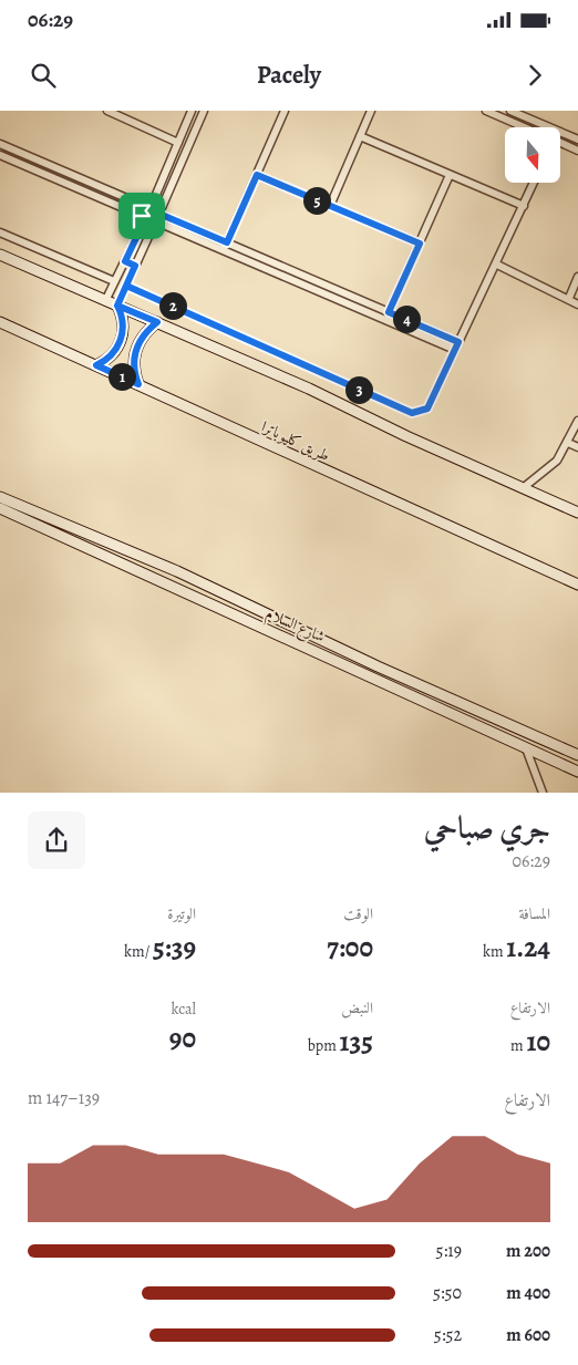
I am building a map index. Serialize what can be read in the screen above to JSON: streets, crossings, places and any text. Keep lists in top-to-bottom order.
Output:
{
  "streets": {
    "main road": ["طريق كليوباترا", "شارع السلام"]
  },
  "north": "bottom",
  "page": {
    "status": "06:29",
    "header": "Pacely",
    "pins": [
      "5",
      "2",
      "4",
      "1",
      "3"
    ],
    "heading": ["جري صباحي", "06:29"],
    "stats": [
      ["المسافة", "1.24 km"],
      ["الوقت", "7:00"],
      ["الوتيرة", "5:39 /km"],
      ["الارتفاع", "10 m"],
      ["النبض", "135 bpm"],
      ["kcal", "90"]
    ],
    "chart": ["الارتفاع", "139–147 m"],
    "list": [
      {
        "name": "200 m",
        "note": "5:19"
      },
      {
        "name": "400 m",
        "note": "5:50"
      },
      {
        "name": "600 m",
        "note": "5:52"
      }
    ]
  }
}
